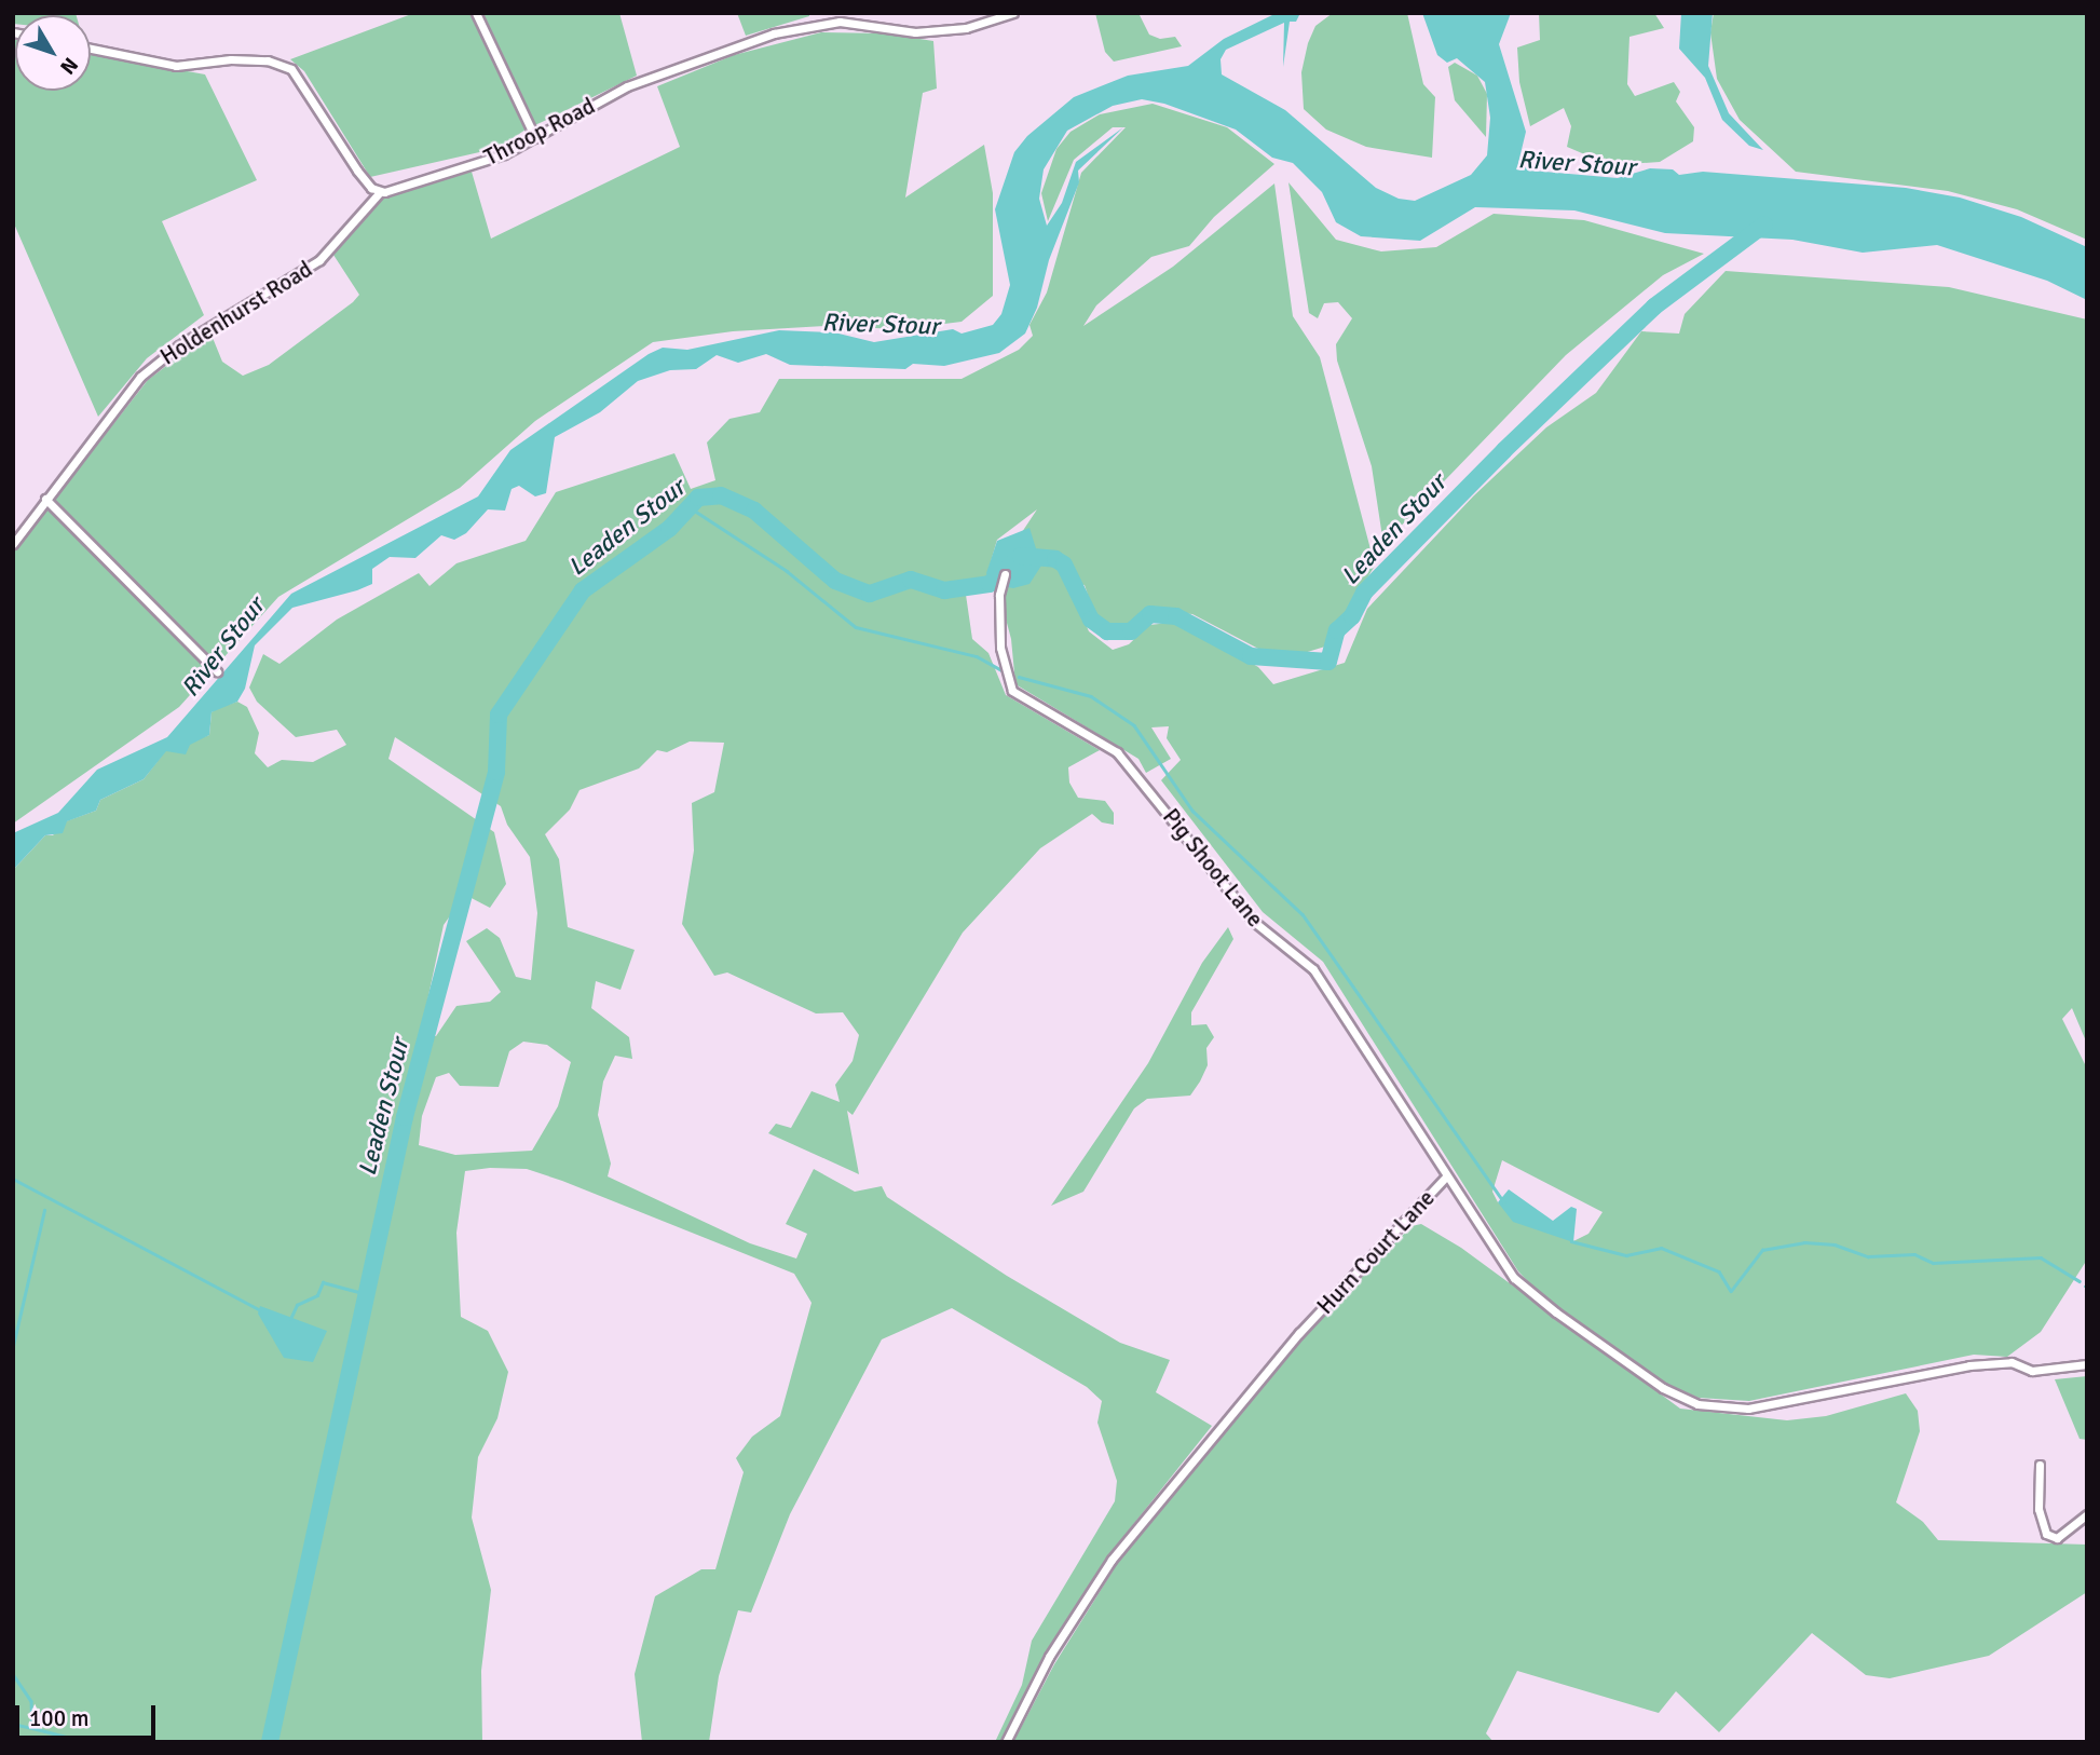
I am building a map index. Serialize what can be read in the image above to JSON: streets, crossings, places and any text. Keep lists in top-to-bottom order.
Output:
{
  "streets": {
    "street": [
      "Throop Road",
      "Holdenhurst Road",
      "Pig Shoot Lane",
      "Hurn Court Lane"
    ]
  },
  "crossings": [
    ["Throop Road", "Holdenhurst Road"],
    ["Pig Shoot Lane", "Hurn Court Lane"]
  ],
  "water": ["River Stour", "Leaden Stour"],
  "scale_bar": "100 m",
  "north": "bottom right"
}
